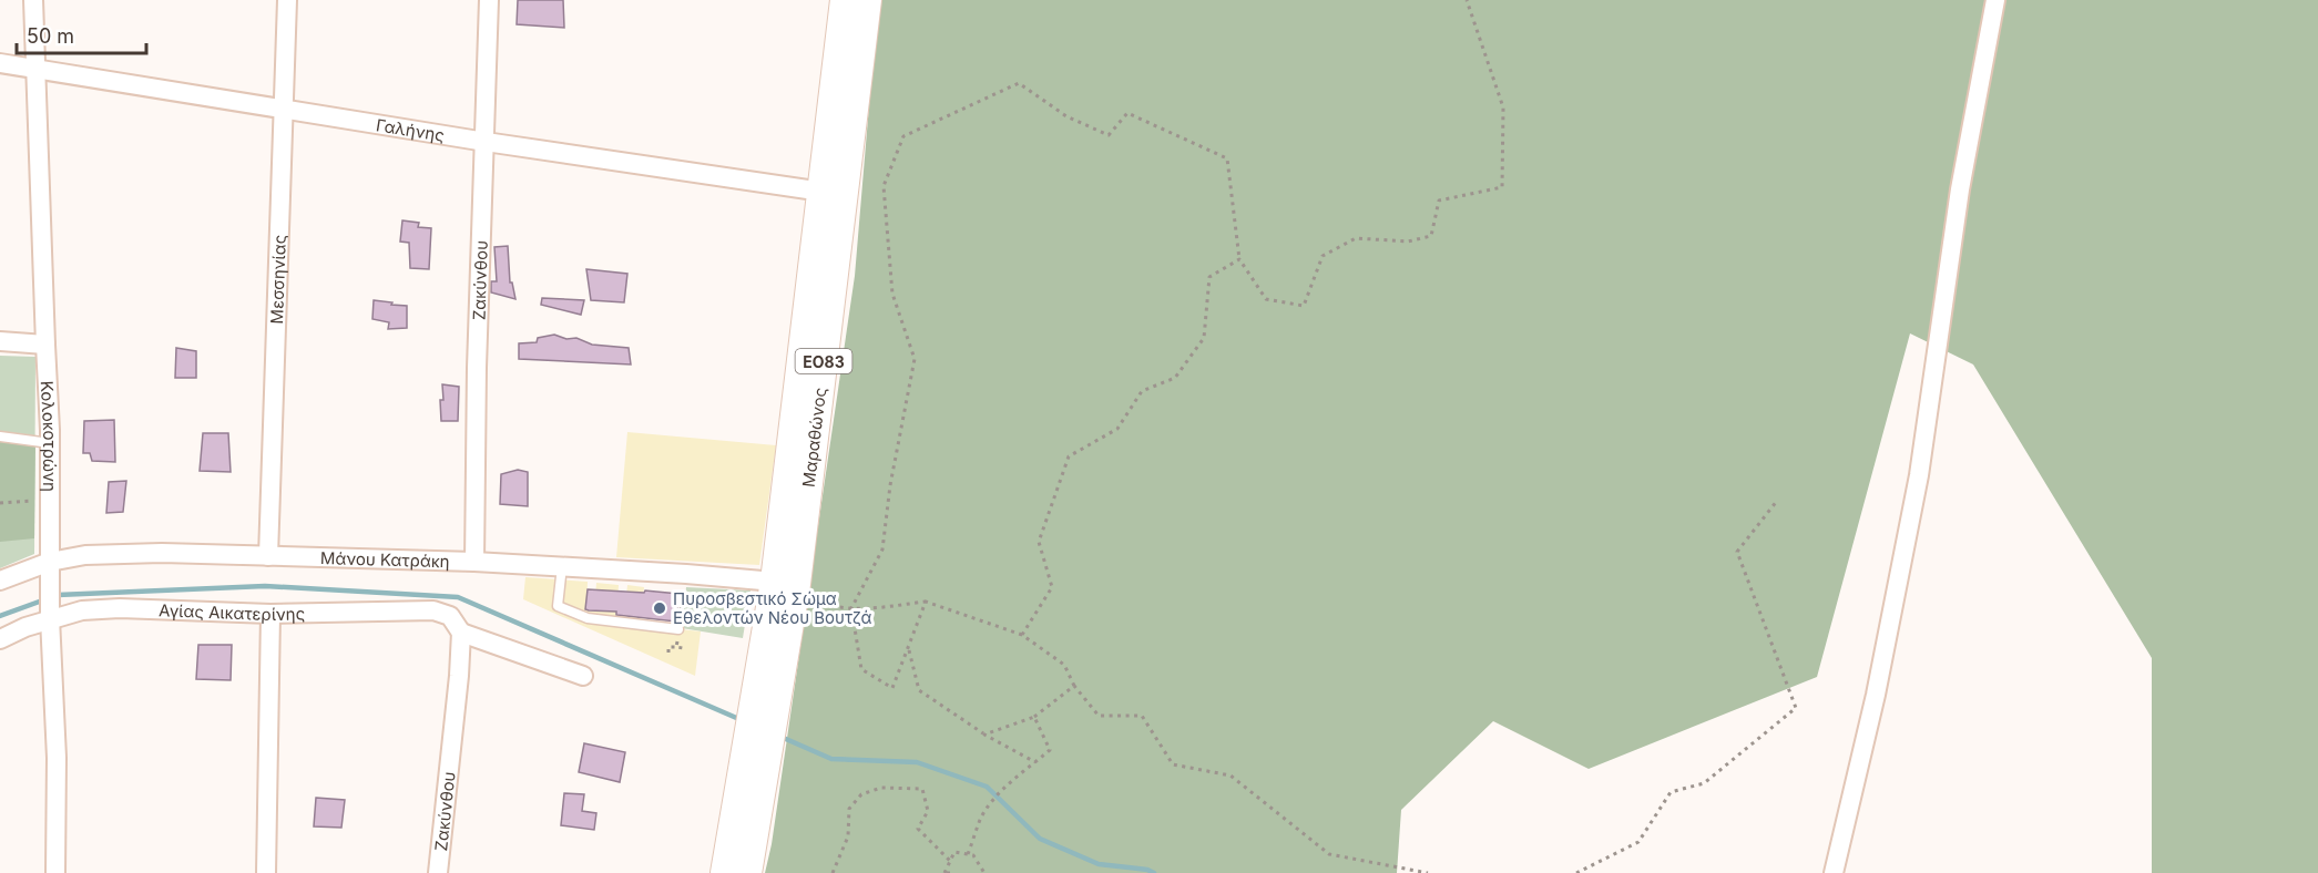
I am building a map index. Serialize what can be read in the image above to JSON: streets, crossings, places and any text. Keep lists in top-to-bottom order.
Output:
{
  "streets": {
    "main road": ["ΕΟ83", "Μαραθώνος"],
    "street": [
      "Γαλήνης",
      "Μεσσηνίας",
      "Ζακύνθου",
      "Κολοκοτρώνη",
      "Μάνου Κατράκη",
      "Αγίας Αικατερίνης"
    ]
  },
  "crossings": [
    ["Γαλήνης", "Μεσσηνίας"],
    ["Γαλήνης", "Ζακύνθου"],
    ["Γαλήνης", "Κολοκοτρώνη"],
    ["Γαλήνης", "Μαραθώνος"],
    ["Μεσσηνίας", "Μάνου Κατράκη"],
    ["Ζακύνθου", "Μάνου Κατράκη"],
    ["Ζακύνθου", "Αγίας Αικατερίνης"],
    ["Κολοκοτρώνη", "Μάνου Κατράκη"],
    ["Κολοκοτρώνη", "Αγίας Αικατερίνης"],
    ["Μαραθώνος", "Μάνου Κατράκη"]
  ],
  "places": ["Πυροσβεστικό Σώμα Εθελοντών Νέου Βουτζά"],
  "scale_bar": "50 m"
}
